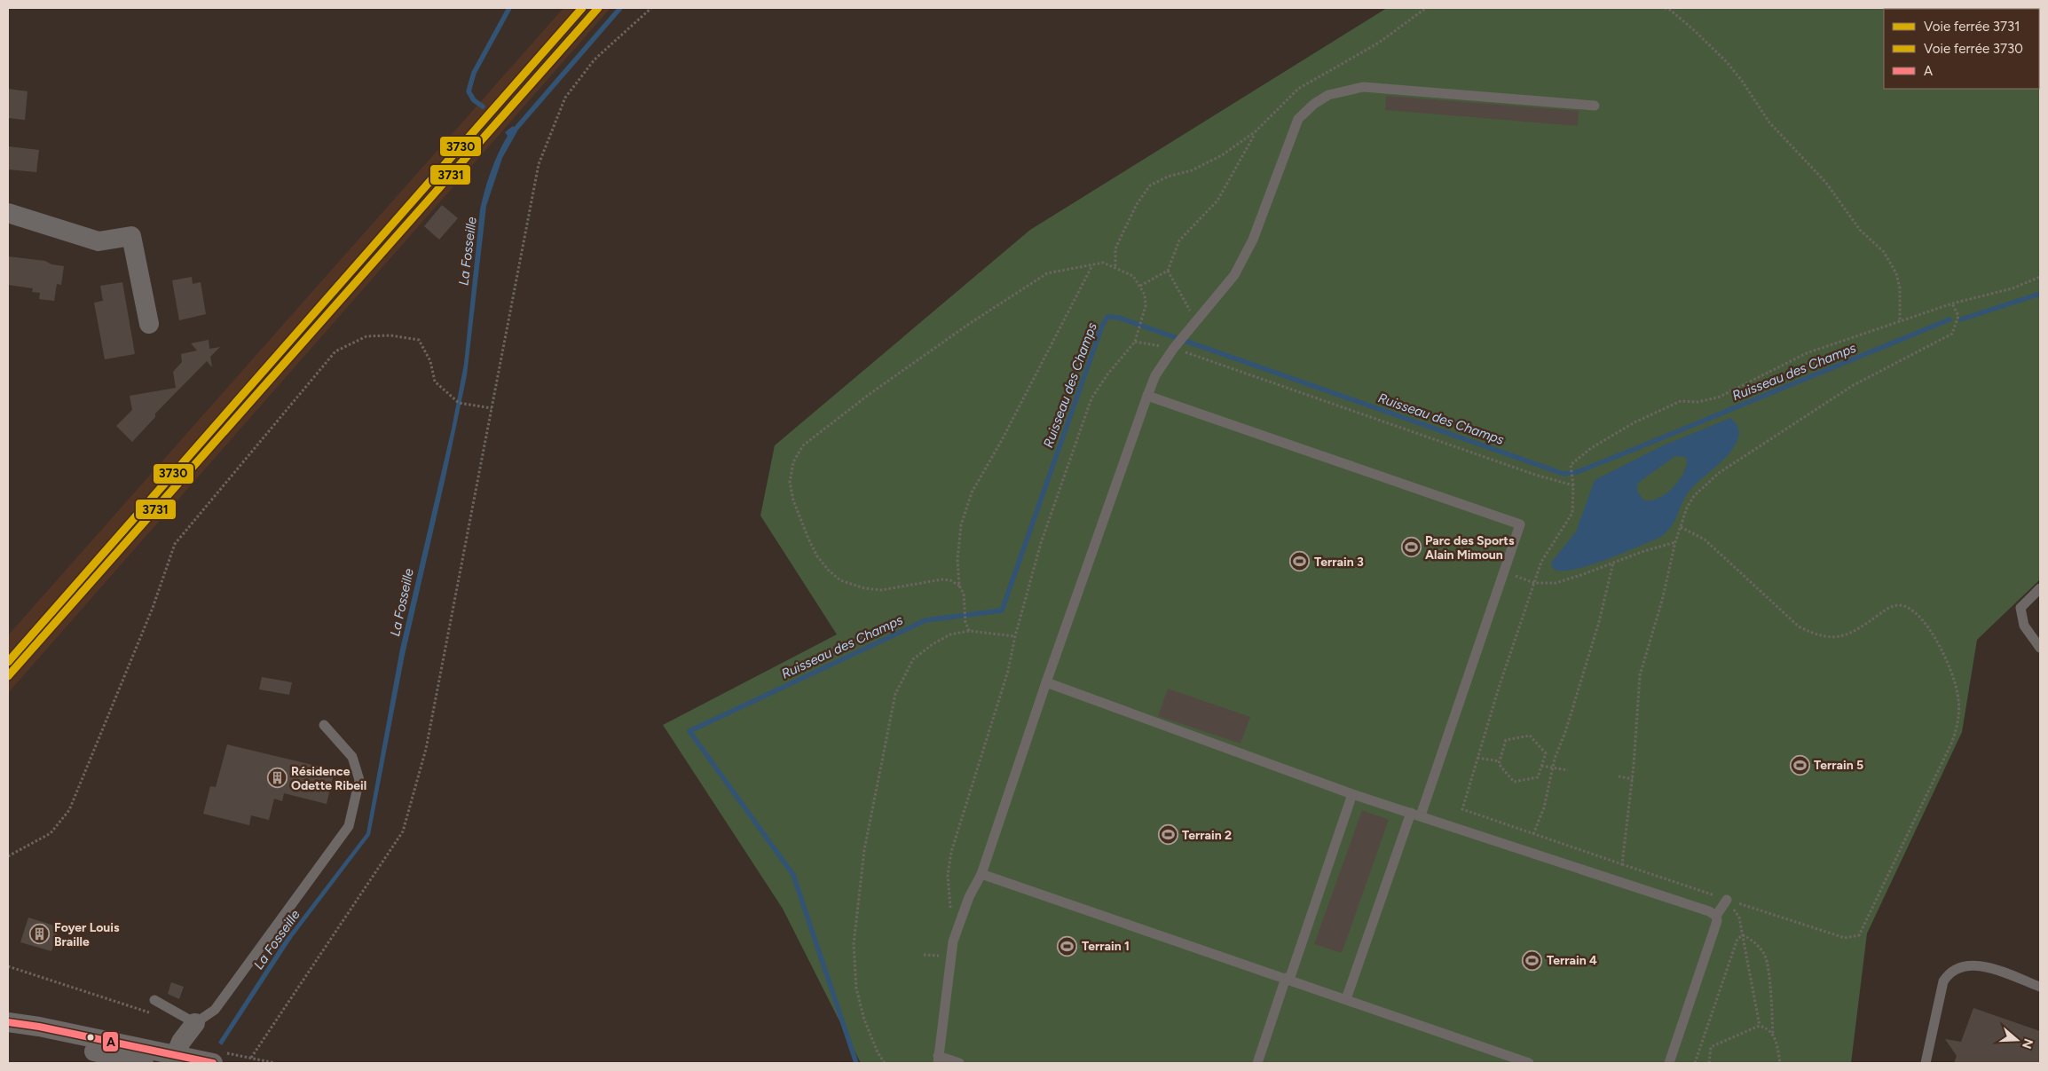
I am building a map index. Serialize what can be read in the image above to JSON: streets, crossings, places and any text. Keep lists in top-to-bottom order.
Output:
{
  "water": ["La Fosseille", "Ruisseau des Champs"],
  "places": {
    "sports": [
      "Parc des Sports Alain Mimoun",
      "Terrain 3",
      "Terrain 5",
      "Terrain 2",
      "Terrain 1",
      "Terrain 4"
    ],
    "building": ["Résidence Odette Ribeil", "Foyer Louis Braille"]
  },
  "lines": ["rail line 3731", "rail line 3730", "transit line A"],
  "legend": ["Voie ferrée 3731", "Voie ferrée 3730", "A"],
  "north": "right"
}
